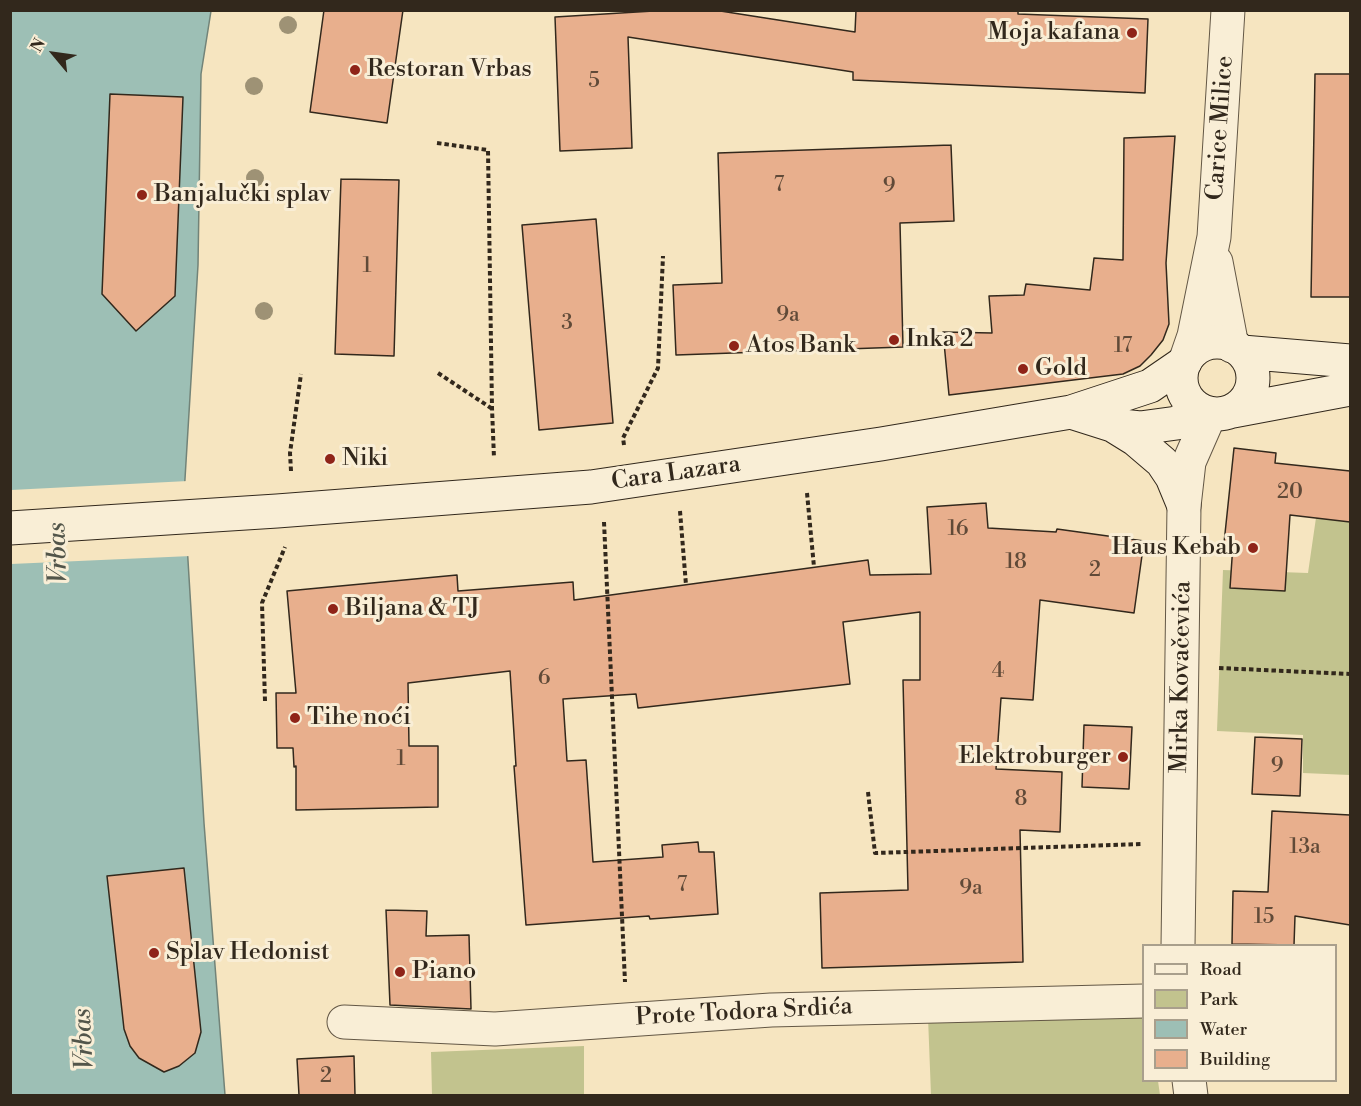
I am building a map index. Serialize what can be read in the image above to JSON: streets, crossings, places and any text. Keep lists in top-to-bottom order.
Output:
{
  "streets": {
    "street": [
      "Carice Milice",
      "Cara Lazara",
      "Mirka Kovačevića",
      "Prote Todora Srdića"
    ]
  },
  "crossings": [
    ["Carice Milice", "Cara Lazara"],
    ["Carice Milice", "Mirka Kovačevića"],
    ["Cara Lazara", "Mirka Kovačevića"]
  ],
  "water": ["Vrbas"],
  "places": [
    "Moja kafana",
    "Restoran Vrbas",
    "Banjalučki splav",
    "Inka 2",
    "Atos Bank",
    "Gold",
    "Niki",
    "Haus Kebab",
    "Biljana & TJ",
    "Tihe noći",
    "Elektroburger",
    "Splav Hedonist",
    "Piano"
  ],
  "house_numbers": [
    "5",
    "7",
    "9",
    "1",
    "9a",
    "3",
    "17",
    "20",
    "16",
    "18",
    "2",
    "4",
    "6",
    "1",
    "9",
    "8",
    "13a",
    "7",
    "9a",
    "15",
    "2"
  ],
  "legend": [
    "Road",
    "Park",
    "Water",
    "Building"
  ],
  "north": "top left"
}
